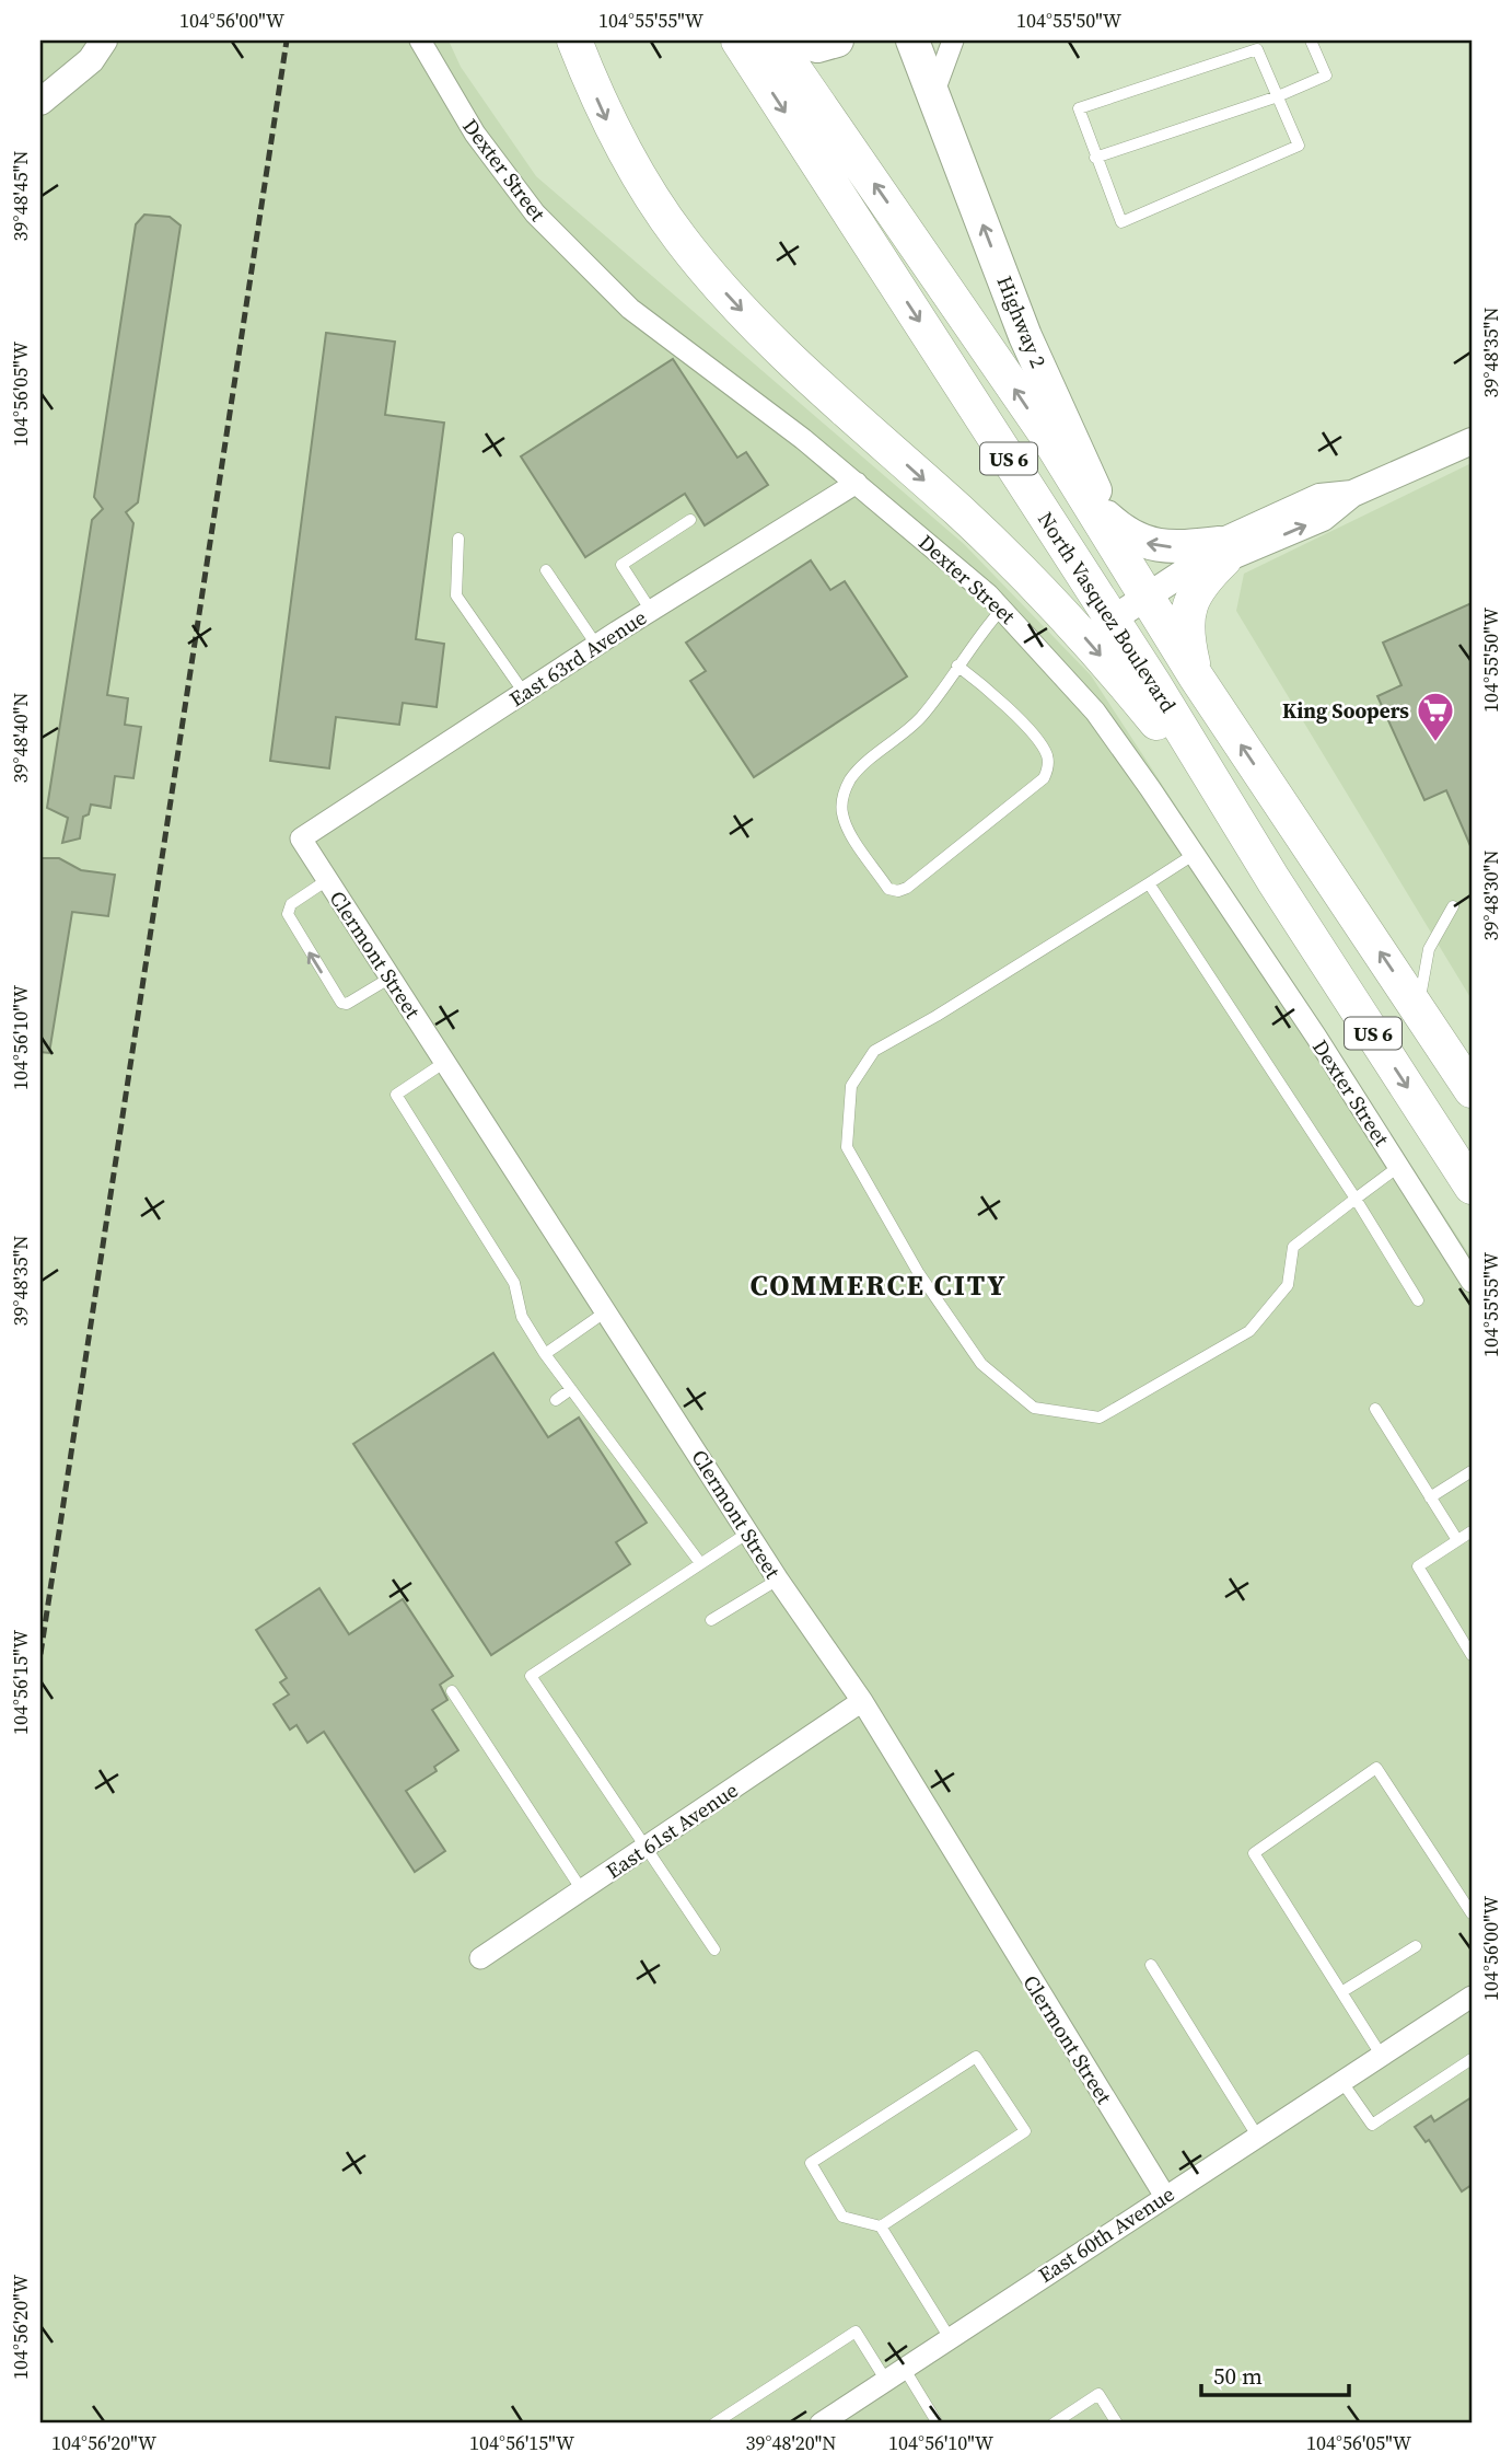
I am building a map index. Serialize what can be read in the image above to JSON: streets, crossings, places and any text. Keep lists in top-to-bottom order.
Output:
{
  "streets": {
    "highway": ["US 6", "North Vasquez Boulevard"],
    "main road": ["Highway 2"],
    "street": [
      "Dexter Street",
      "East 63rd Avenue",
      "Clermont Street",
      "East 61st Avenue",
      "East 60th Avenue"
    ]
  },
  "crossings": [
    ["Dexter Street", "East 63rd Avenue"],
    ["Highway 2", "North Vasquez Boulevard"],
    ["East 63rd Avenue", "Clermont Street"],
    ["Clermont Street", "East 61st Avenue"],
    ["Clermont Street", "East 60th Avenue"]
  ],
  "one_way": ["Highway 2"],
  "districts": ["COMMERCE CITY"],
  "places": {
    "supermarket": ["King Soopers"]
  },
  "scale_bar": "50 m",
  "coordinates": [
    "104°56'00\"W",
    "104°55'55\"W",
    "104°55'50\"W",
    "39°48'45\"N",
    "39°48'35\"N",
    "104°56'05\"W",
    "39°48'40\"N",
    "39°48'30\"N",
    "104°56'10\"W",
    "104°56'15\"W",
    "104°56'20\"W",
    "39°48'20\"N"
  ]
}
